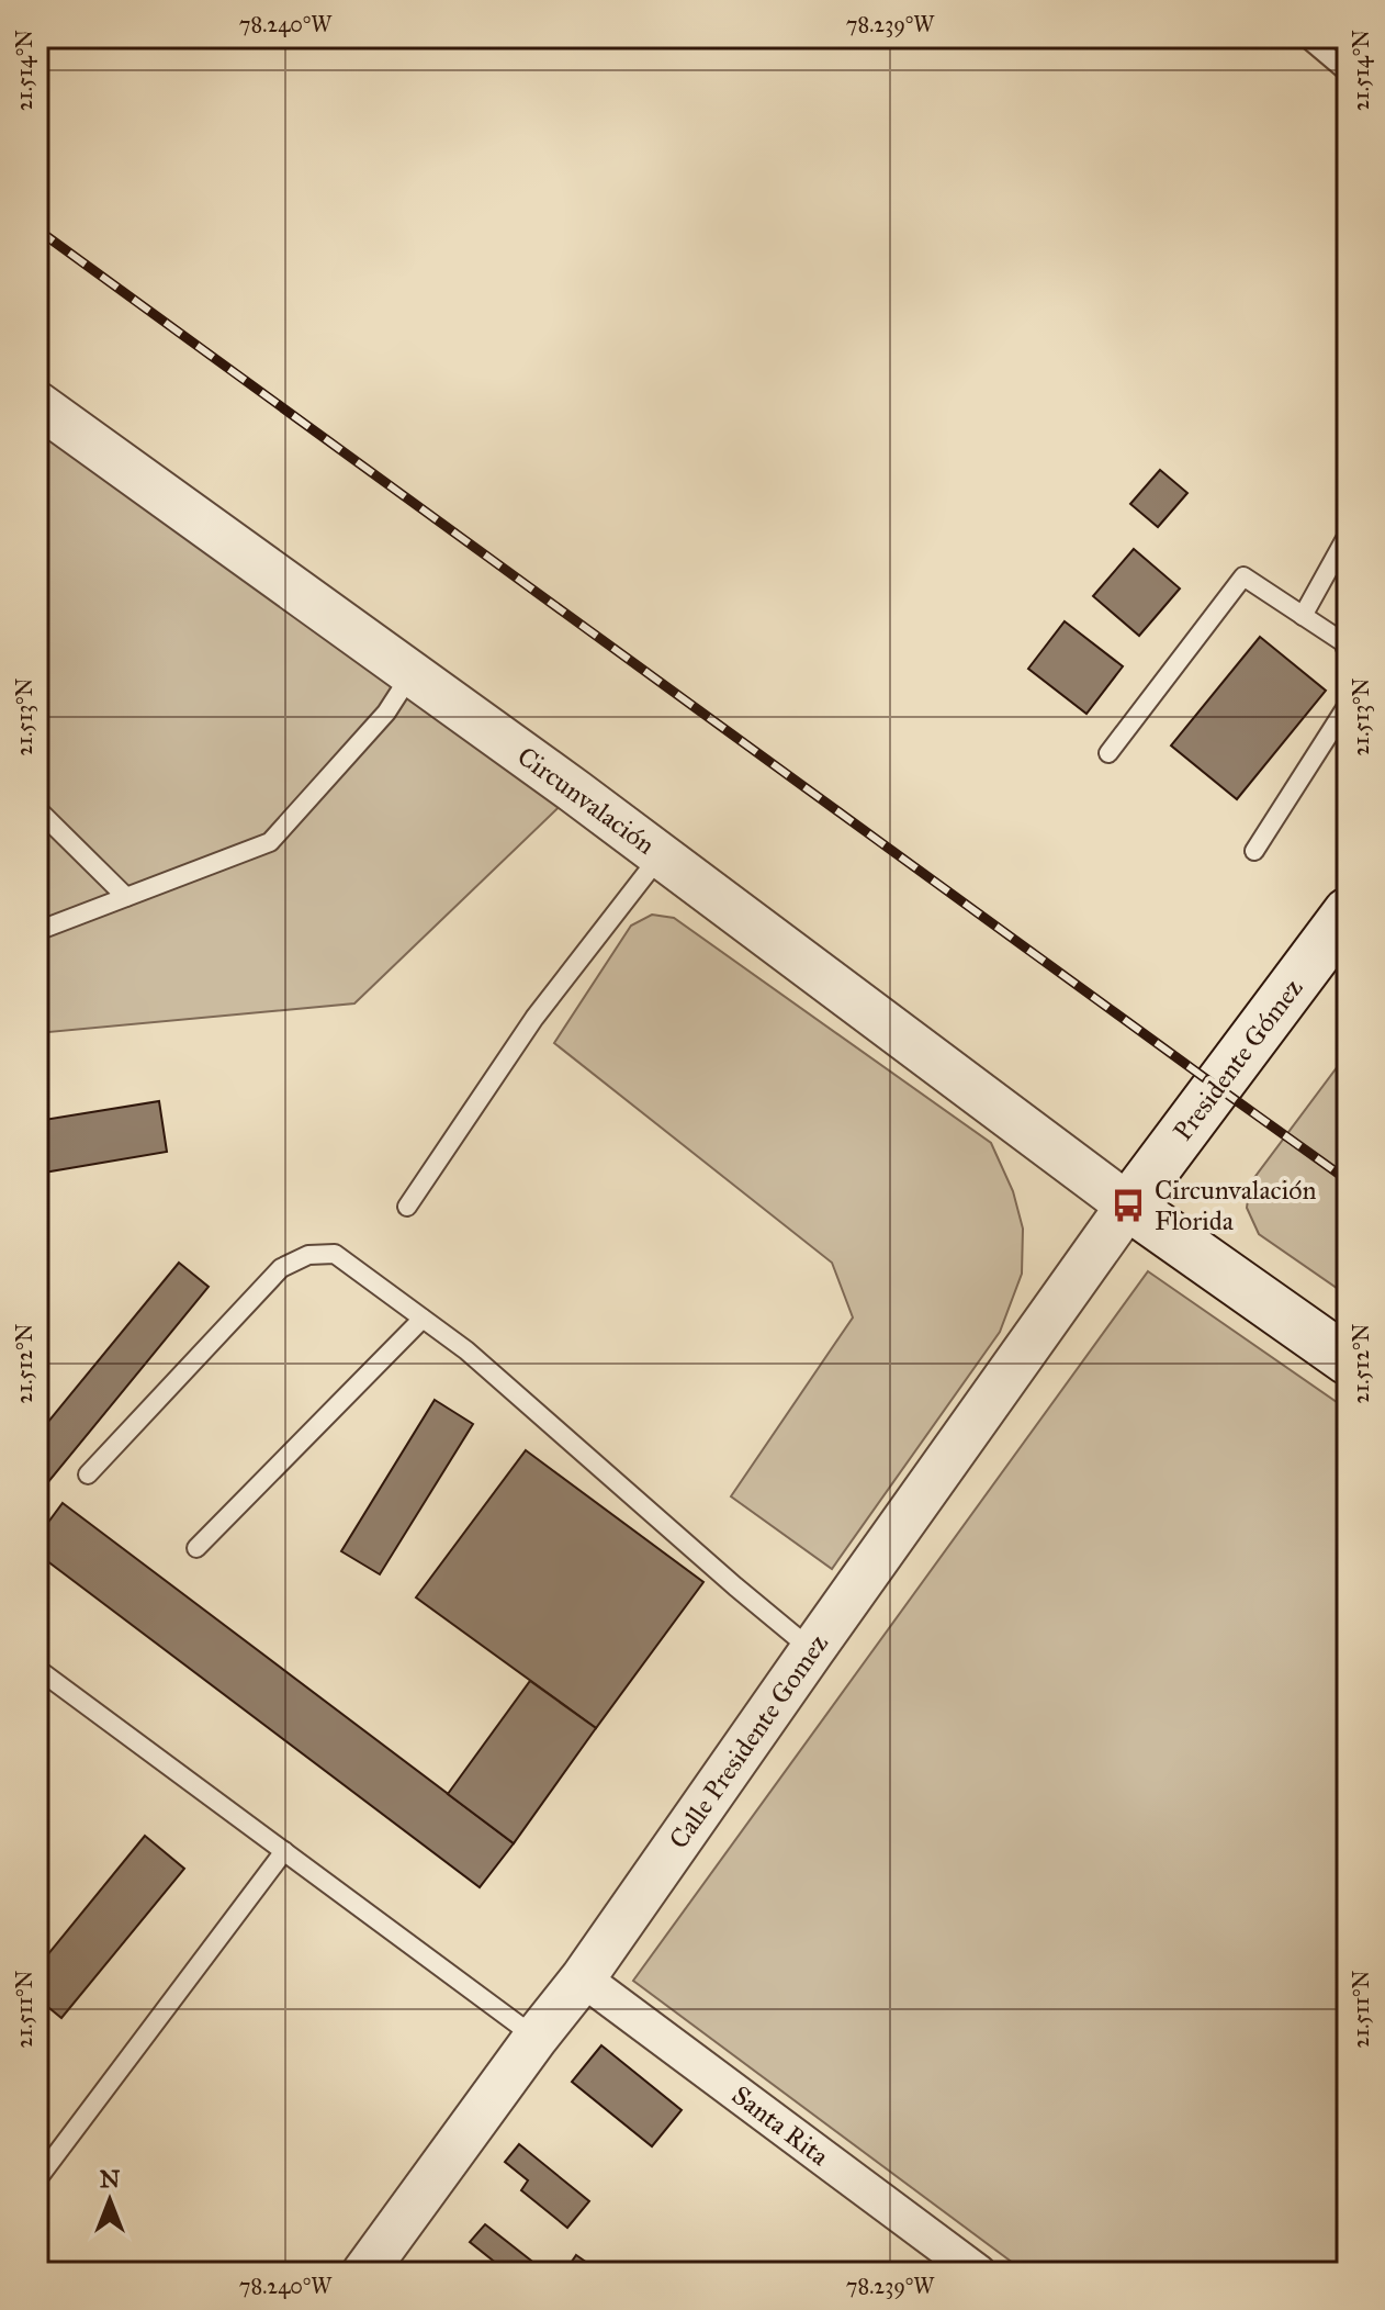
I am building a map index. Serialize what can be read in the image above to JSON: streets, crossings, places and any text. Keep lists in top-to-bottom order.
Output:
{
  "streets": {
    "main road": ["Presidente Gómez"],
    "street": ["Circunvalación", "Calle Presidente Gomez", "Santa Rita"]
  },
  "crossings": [
    ["Circunvalación", "Presidente Gómez"],
    ["Circunvalación", "Calle Presidente Gomez"],
    ["Presidente Gómez", "Calle Presidente Gomez"],
    ["Calle Presidente Gomez", "Santa Rita"]
  ],
  "places": {
    "bus stop": ["Circunvalación Florida"]
  },
  "north": "top",
  "coordinates": [
    "78.240°W",
    "78.239°W",
    "21.514°N",
    "21.513°N",
    "21.512°N",
    "21.511°N"
  ]
}
